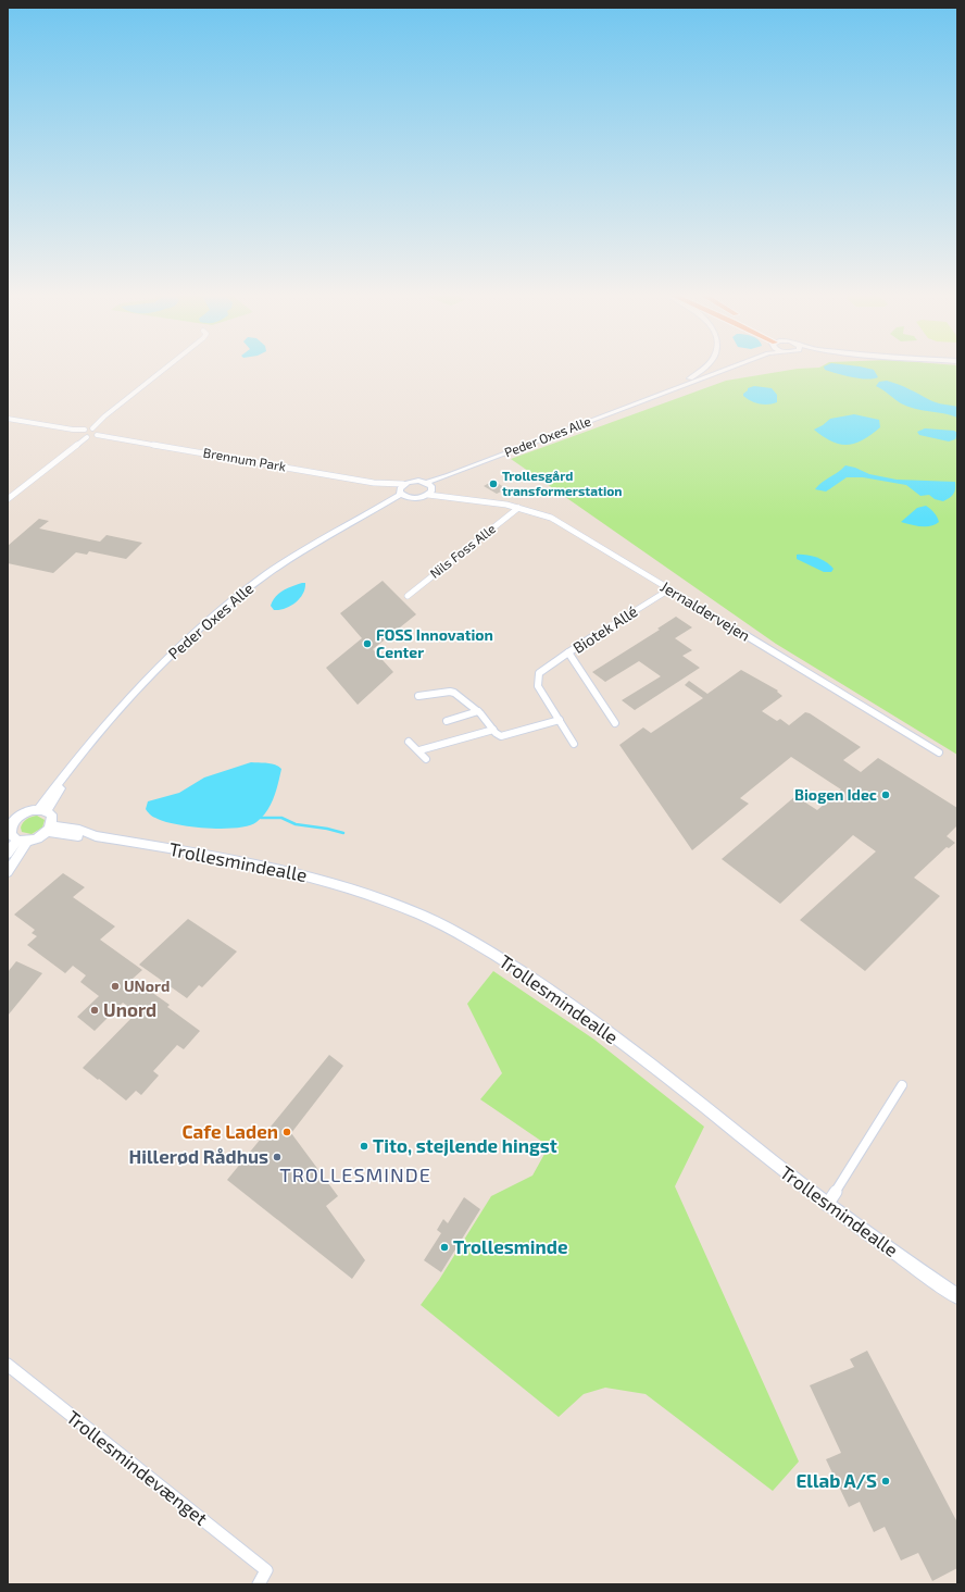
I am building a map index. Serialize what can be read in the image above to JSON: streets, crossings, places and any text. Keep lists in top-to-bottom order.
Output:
{
  "streets": {
    "street": [
      "Peder Oxes Alle",
      "Brennum Park",
      "Nils Foss Alle",
      "Jernaldervejen",
      "Biotek Allé",
      "Trollesmindealle",
      "Trollesmindevænget"
    ]
  },
  "crossings": [
    ["Peder Oxes Alle", "Brennum Park"],
    ["Peder Oxes Alle", "Jernaldervejen"],
    ["Peder Oxes Alle", "Trollesmindealle"],
    ["Nils Foss Alle", "Jernaldervejen"],
    ["Jernaldervejen", "Biotek Allé"]
  ],
  "districts": ["TROLLESMINDE"],
  "places": [
    "Trollesgård transformerstation",
    "FOSS Innovation Center",
    "Biogen Idec",
    "UNord",
    "Unord",
    "Cafe Laden",
    "Tito, stejlende hingst",
    "Hillerød Rådhus",
    "Trollesminde",
    "Ellab A/S"
  ]
}
